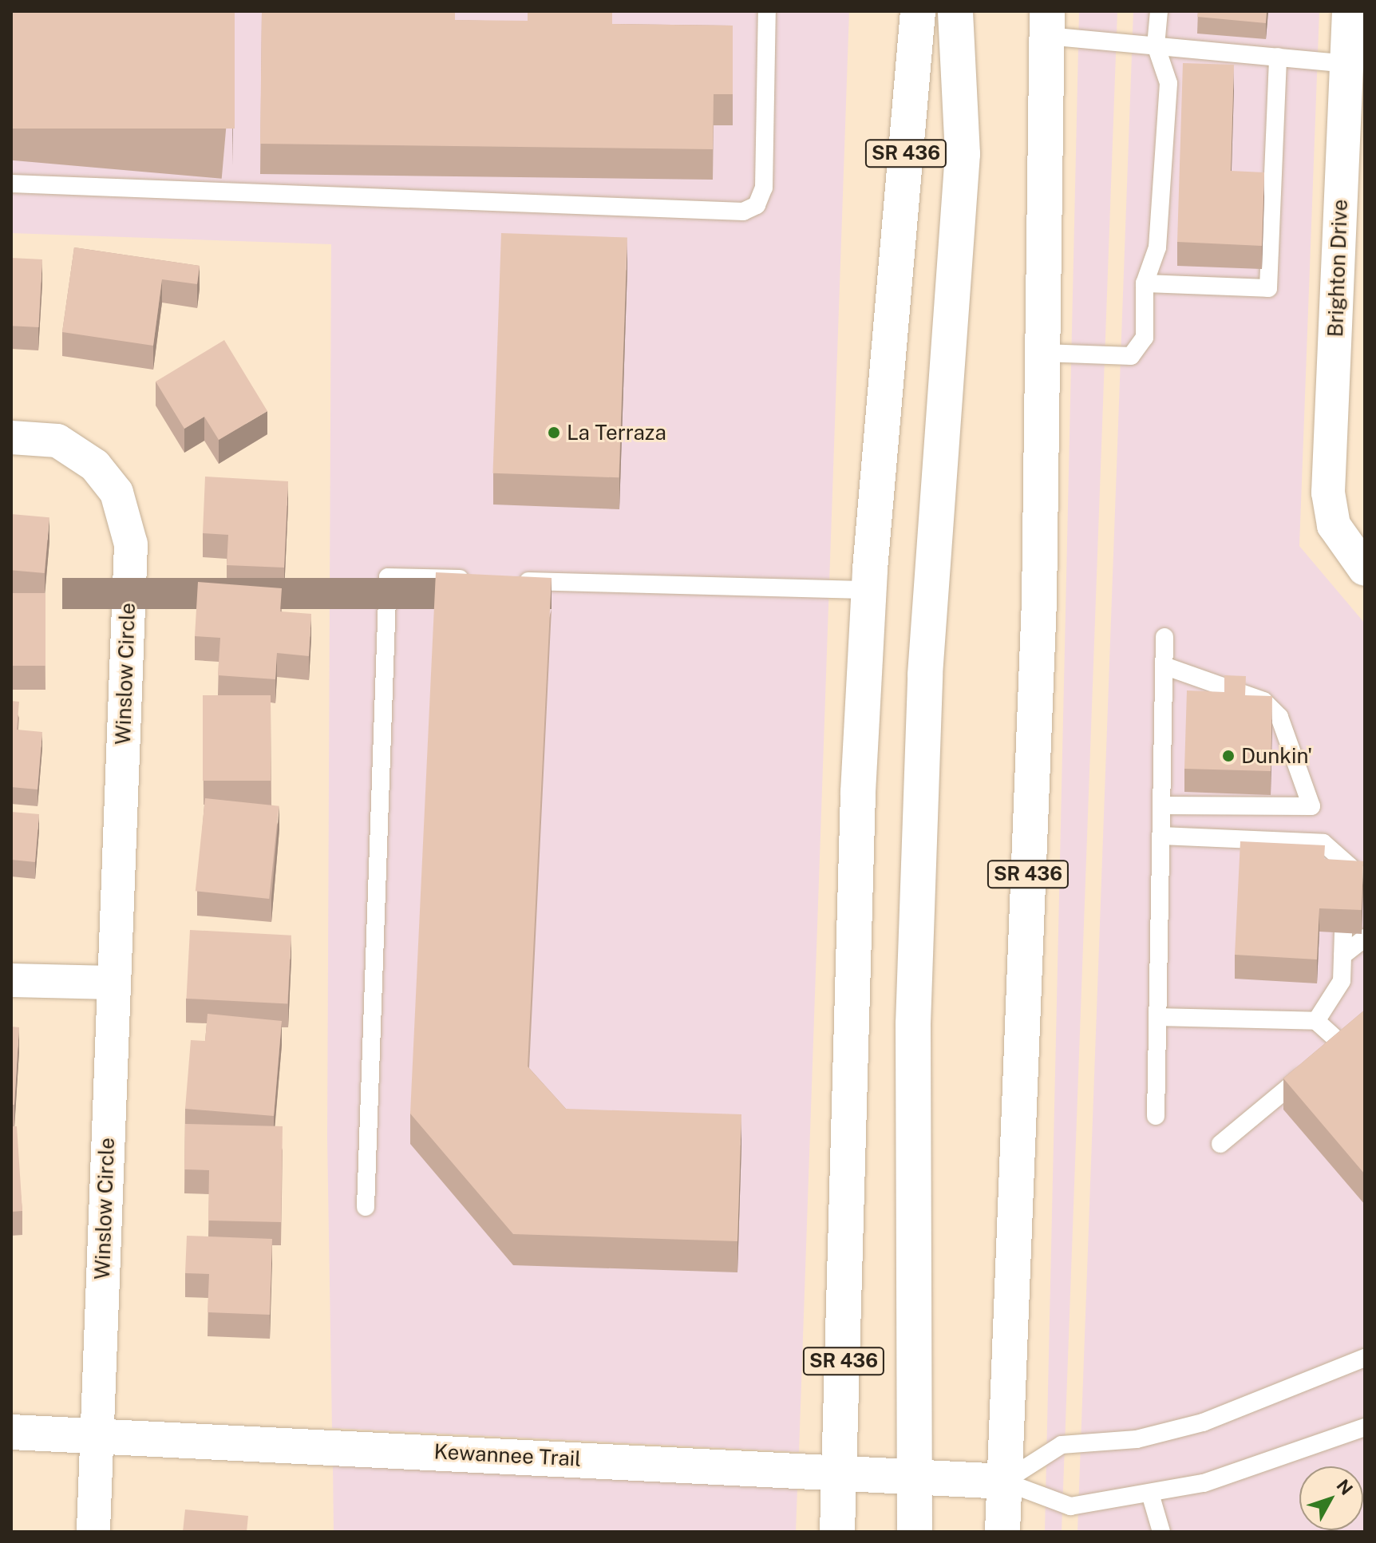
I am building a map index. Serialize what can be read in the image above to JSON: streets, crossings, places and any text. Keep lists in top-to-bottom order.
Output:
{
  "streets": {
    "main road": ["SR 436", "Kewannee Trail"],
    "street": ["Brighton Drive", "Winslow Circle"]
  },
  "crossings": [
    ["SR 436", "Kewannee Trail"],
    ["Winslow Circle", "Kewannee Trail"]
  ],
  "places": ["La Terraza", "Dunkin'"],
  "north": "top right"
}
